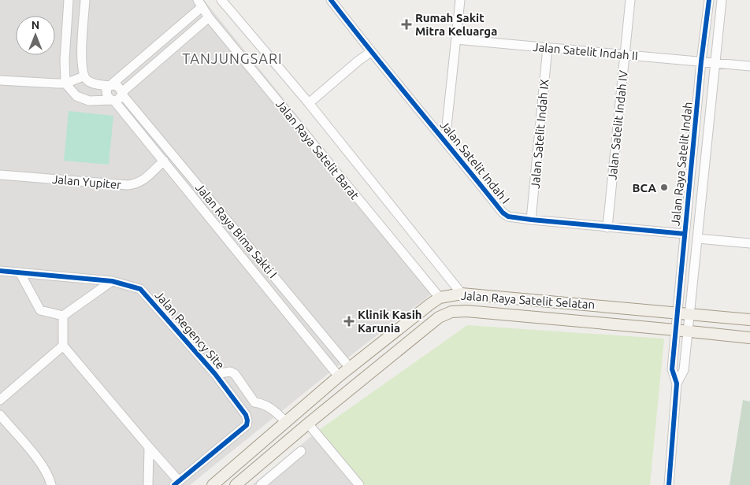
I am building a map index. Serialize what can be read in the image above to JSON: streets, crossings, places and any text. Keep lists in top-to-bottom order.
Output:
{
  "streets": {
    "main road": ["Jalan Raya Satelit Selatan"],
    "street": [
      "Jalan Satelit Indah II",
      "Jalan Satelit Indah IV",
      "Jalan Satelit Indah IX",
      "Jalan Raya Satelit Barat",
      "Jalan Satelit Indah I",
      "Jalan Raya Satelit Indah",
      "Jalan Yupiter",
      "Jalan Raya Bima Sakti I",
      "Jalan Regency Site"
    ]
  },
  "crossings": [
    ["Jalan Satelit Indah II", "Jalan Satelit Indah IV"],
    ["Jalan Satelit Indah II", "Jalan Satelit Indah IX"],
    ["Jalan Satelit Indah II", "Jalan Raya Satelit Indah"],
    ["Jalan Satelit Indah IV", "Jalan Satelit Indah I"],
    ["Jalan Satelit Indah IX", "Jalan Satelit Indah I"],
    ["Jalan Raya Satelit Barat", "Jalan Raya Satelit Selatan"],
    ["Jalan Satelit Indah I", "Jalan Raya Satelit Indah"],
    ["Jalan Raya Satelit Indah", "Jalan Raya Satelit Selatan"],
    ["Jalan Yupiter", "Jalan Raya Bima Sakti I"],
    ["Jalan Raya Bima Sakti I", "Jalan Raya Satelit Selatan"]
  ],
  "districts": ["TANJUNGSARI"],
  "places": {
    "health": ["Rumah Sakit Mitra Keluarga", "Klinik Kasih Karunia"],
    "other": ["BCA"]
  },
  "north": "top"
}
